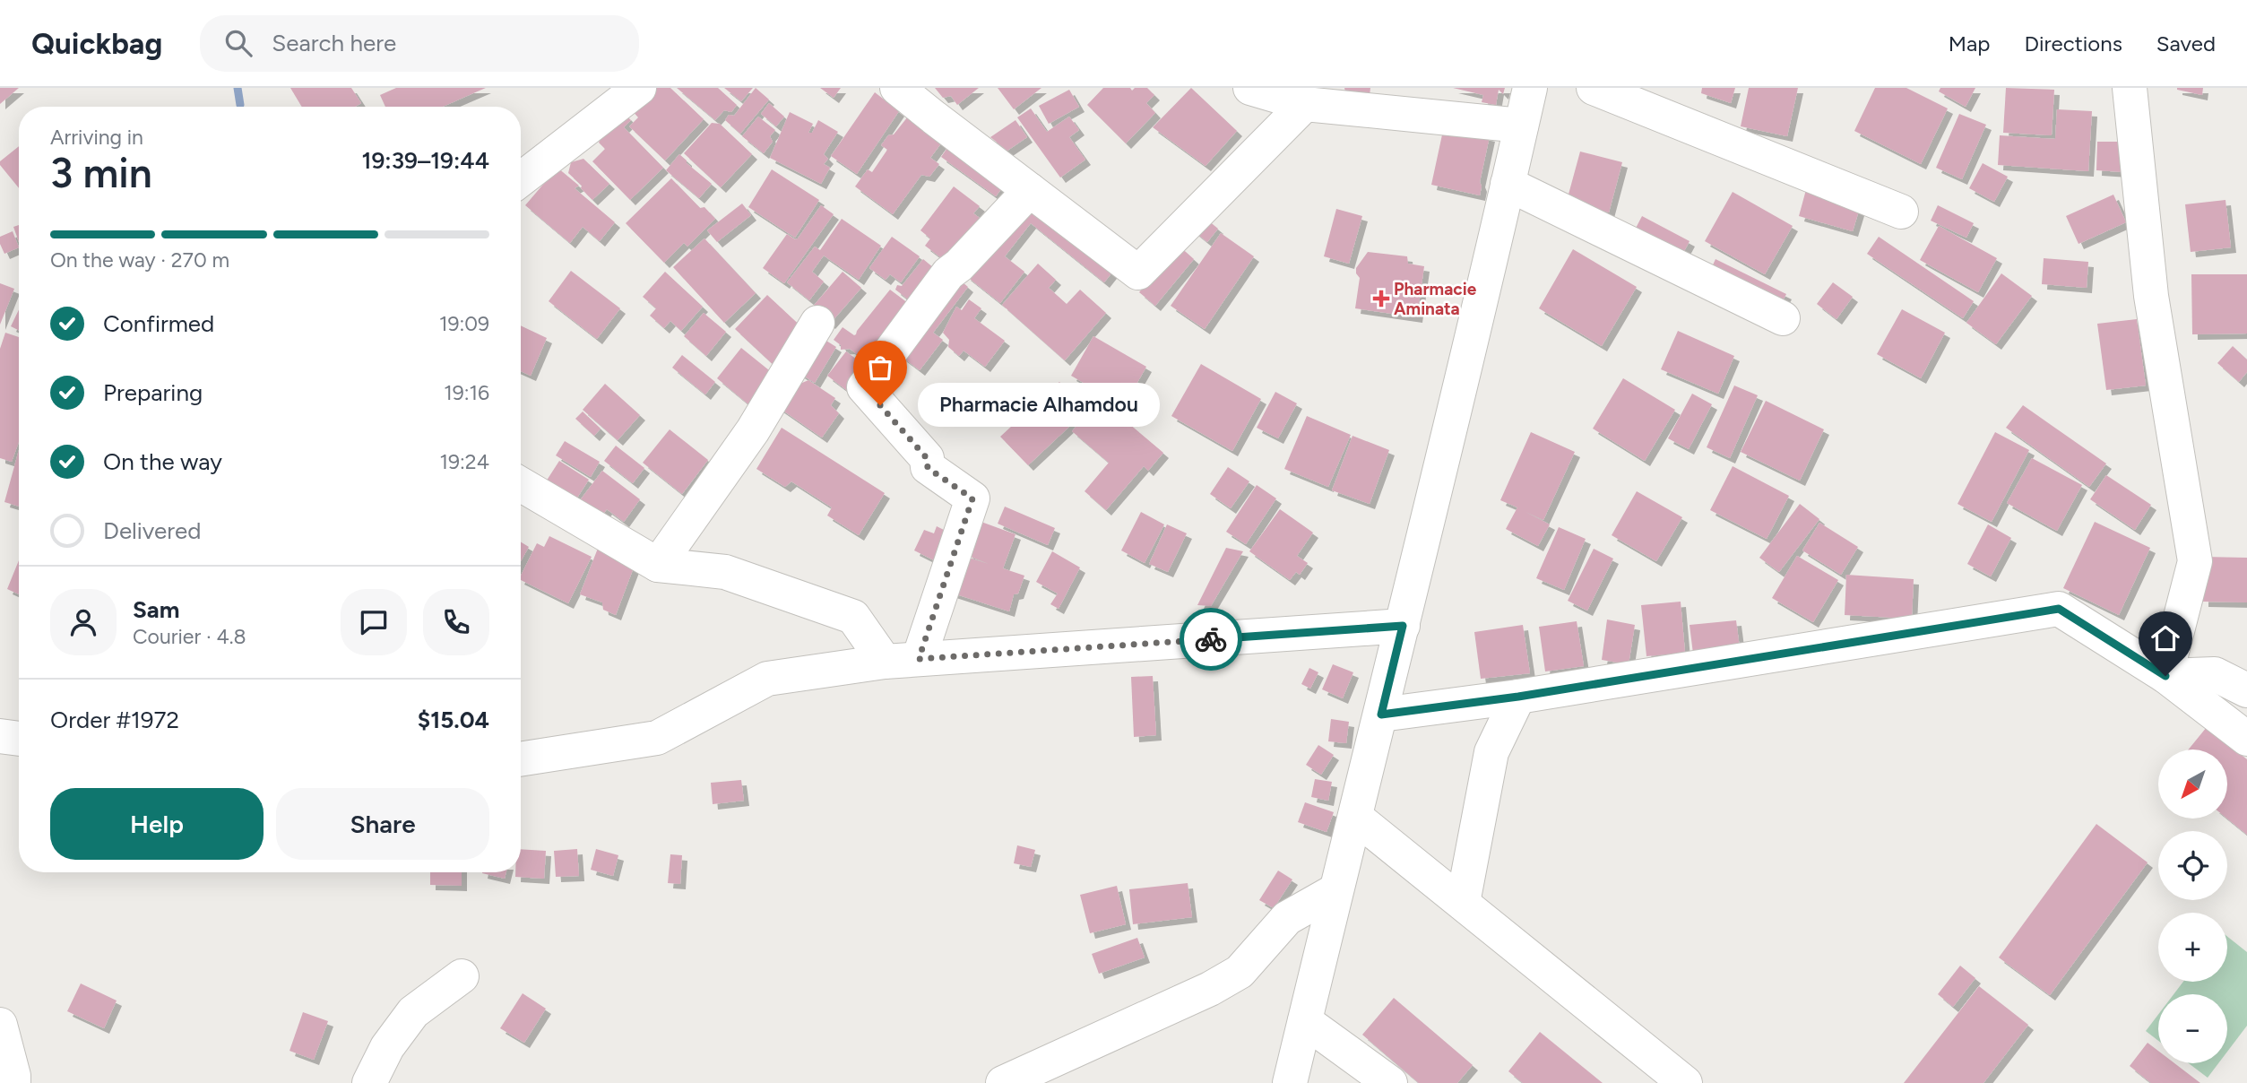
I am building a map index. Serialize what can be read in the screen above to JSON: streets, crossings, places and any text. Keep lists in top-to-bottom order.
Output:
{
  "places": {
    "health": ["Pharmacie Aminata"],
    "other": ["Pharmacie Alhamdou"]
  },
  "north": "bottom left",
  "page": {
    "header": "Quickbag",
    "search": "Search here",
    "nav": ["Map", "Directions", "Saved"],
    "heading": ["3 min", "Arriving in", "19:39–19:44"],
    "panel": [
      "Sam",
      "Courier · 4.8",
      "Order #1972",
      "$15.04"
    ],
    "bar": "On the way · 270 m",
    "list": [
      ["Confirmed", "19:09"],
      ["Preparing", "19:16"],
      ["On the way", "19:24"],
      "Delivered"
    ],
    "bubble": "Pharmacie Alhamdou",
    "map_buttons": ["+", "−"],
    "buttons": ["Help", "Share"]
  }
}
